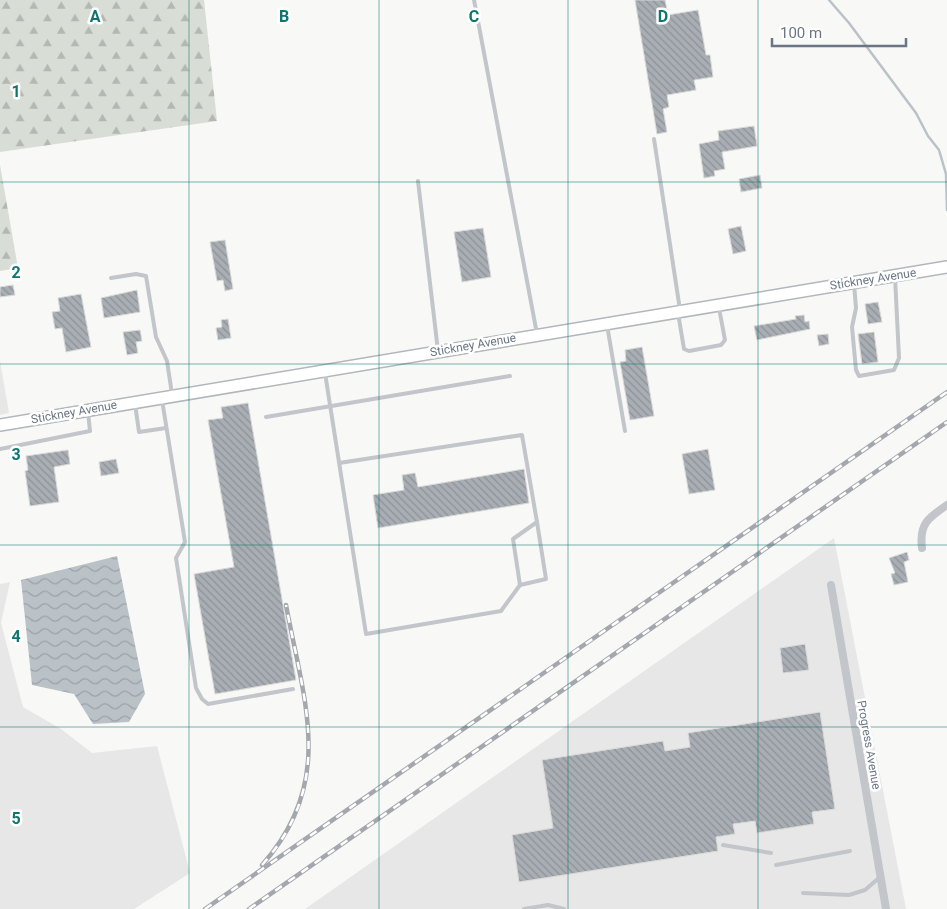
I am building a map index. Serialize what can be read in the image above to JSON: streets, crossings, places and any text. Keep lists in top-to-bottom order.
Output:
{
  "streets": {
    "street": ["Stickney Avenue", "Progress Avenue"]
  },
  "scale_bar": "100 m",
  "grid": {
    "columns": [
      "A",
      "B",
      "C",
      "D"
    ],
    "rows": [
      "1",
      "2",
      "3",
      "4",
      "5"
    ]
  }
}
